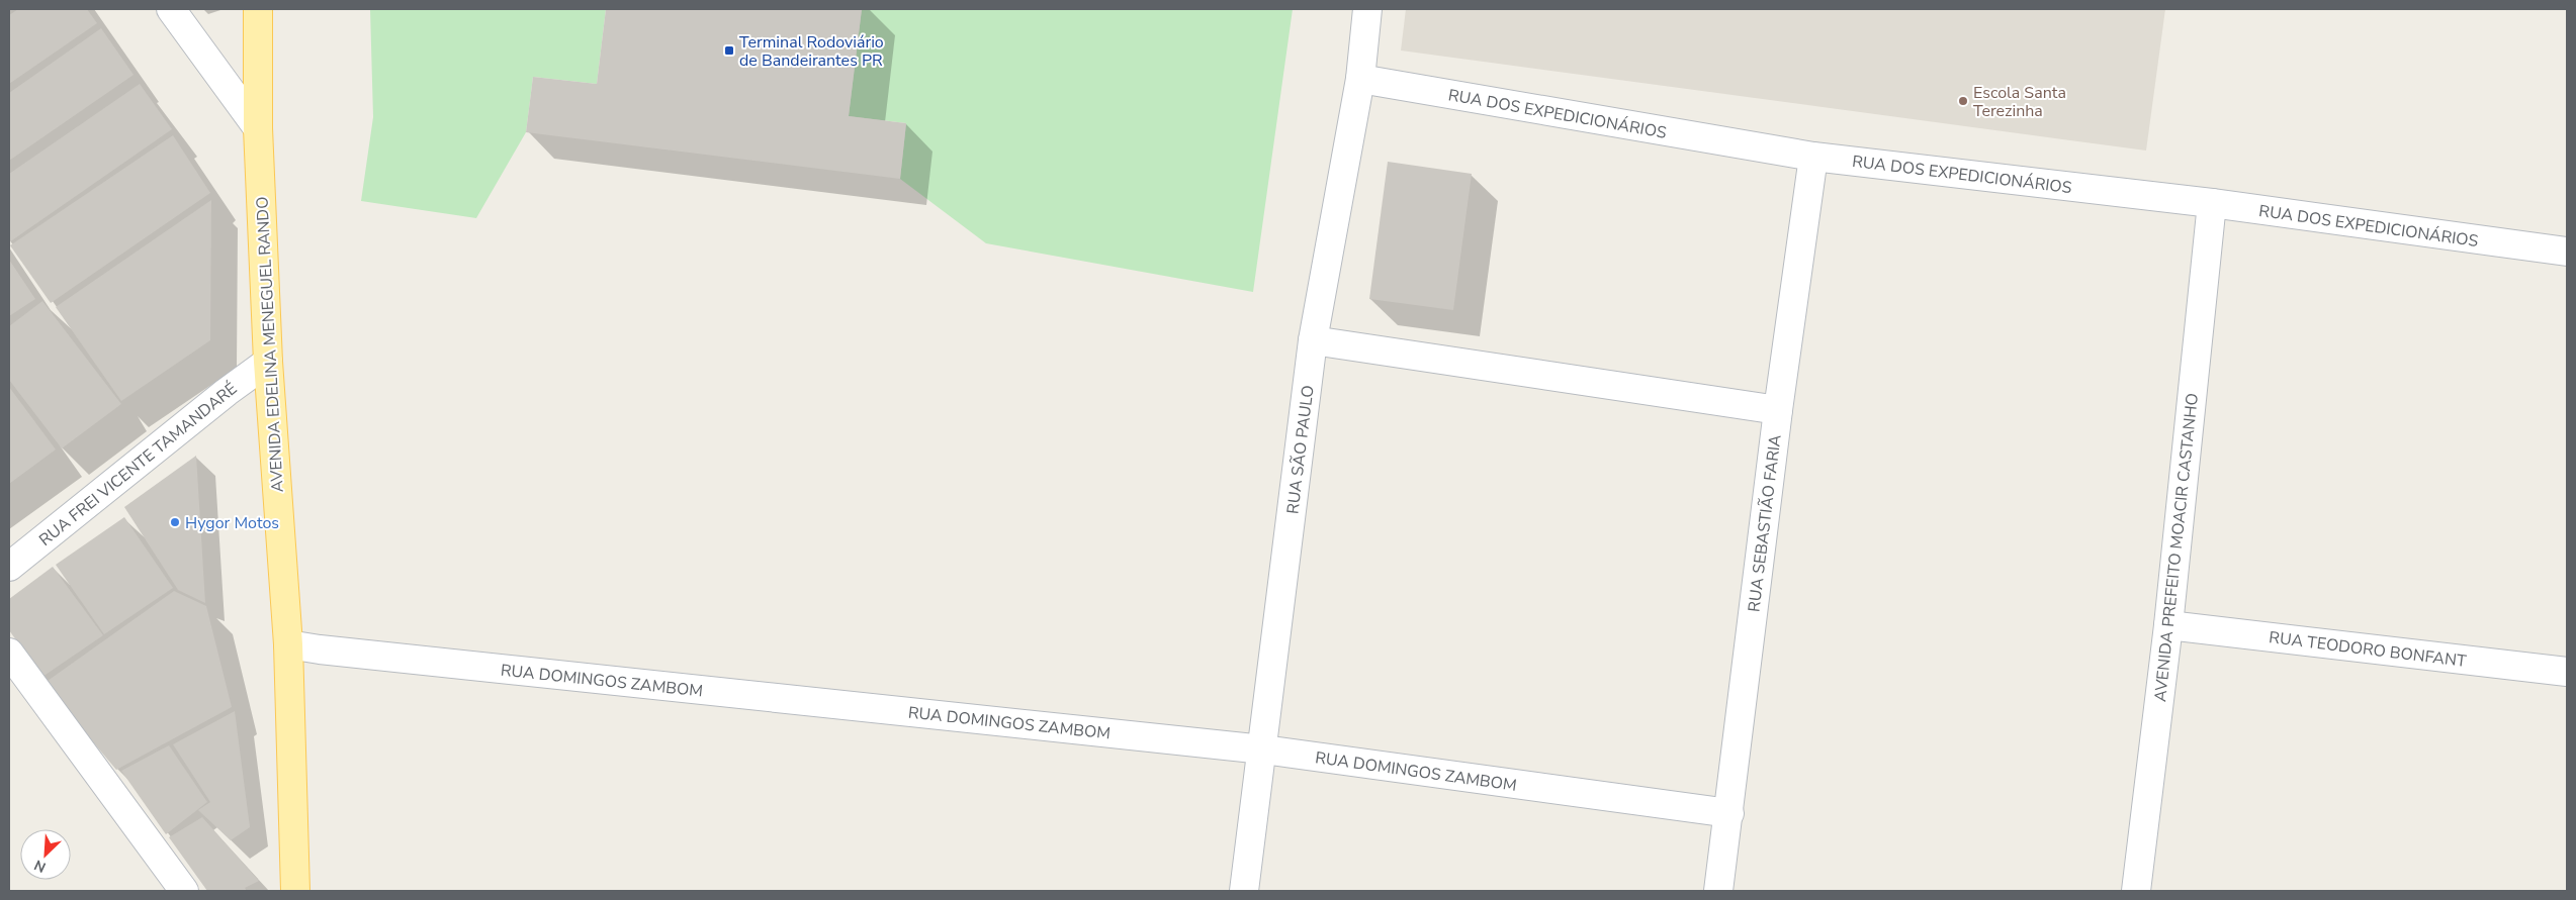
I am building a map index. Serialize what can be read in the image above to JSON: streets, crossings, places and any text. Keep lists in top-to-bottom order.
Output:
{
  "streets": {
    "main road": ["AVENIDA EDELINA MENEGUEL RANDO"],
    "street": [
      "RUA DOS EXPEDICIONÁRIOS",
      "RUA SÃO PAULO",
      "RUA FREI VICENTE TAMANDARÉ",
      "RUA SEBASTIÃO FARIA",
      "AVENIDA PREFEITO MOACIR CASTANHO",
      "RUA TEODORO BONFANT",
      "RUA DOMINGOS ZAMBOM"
    ]
  },
  "crossings": [
    ["RUA DOS EXPEDICIONÁRIOS", "RUA SÃO PAULO"],
    ["RUA DOS EXPEDICIONÁRIOS", "RUA SEBASTIÃO FARIA"],
    ["RUA DOS EXPEDICIONÁRIOS", "AVENIDA PREFEITO MOACIR CASTANHO"],
    ["AVENIDA EDELINA MENEGUEL RANDO", "RUA FREI VICENTE TAMANDARÉ"],
    ["AVENIDA EDELINA MENEGUEL RANDO", "RUA DOMINGOS ZAMBOM"],
    ["RUA SÃO PAULO", "RUA DOMINGOS ZAMBOM"],
    ["RUA SEBASTIÃO FARIA", "RUA DOMINGOS ZAMBOM"],
    ["AVENIDA PREFEITO MOACIR CASTANHO", "RUA TEODORO BONFANT"]
  ],
  "places": {
    "transit": ["Terminal Rodoviário de Bandeirantes PR"],
    "other": ["Escola Santa Terezinha", "Hygor Motos"]
  },
  "north": "bottom left"
}
